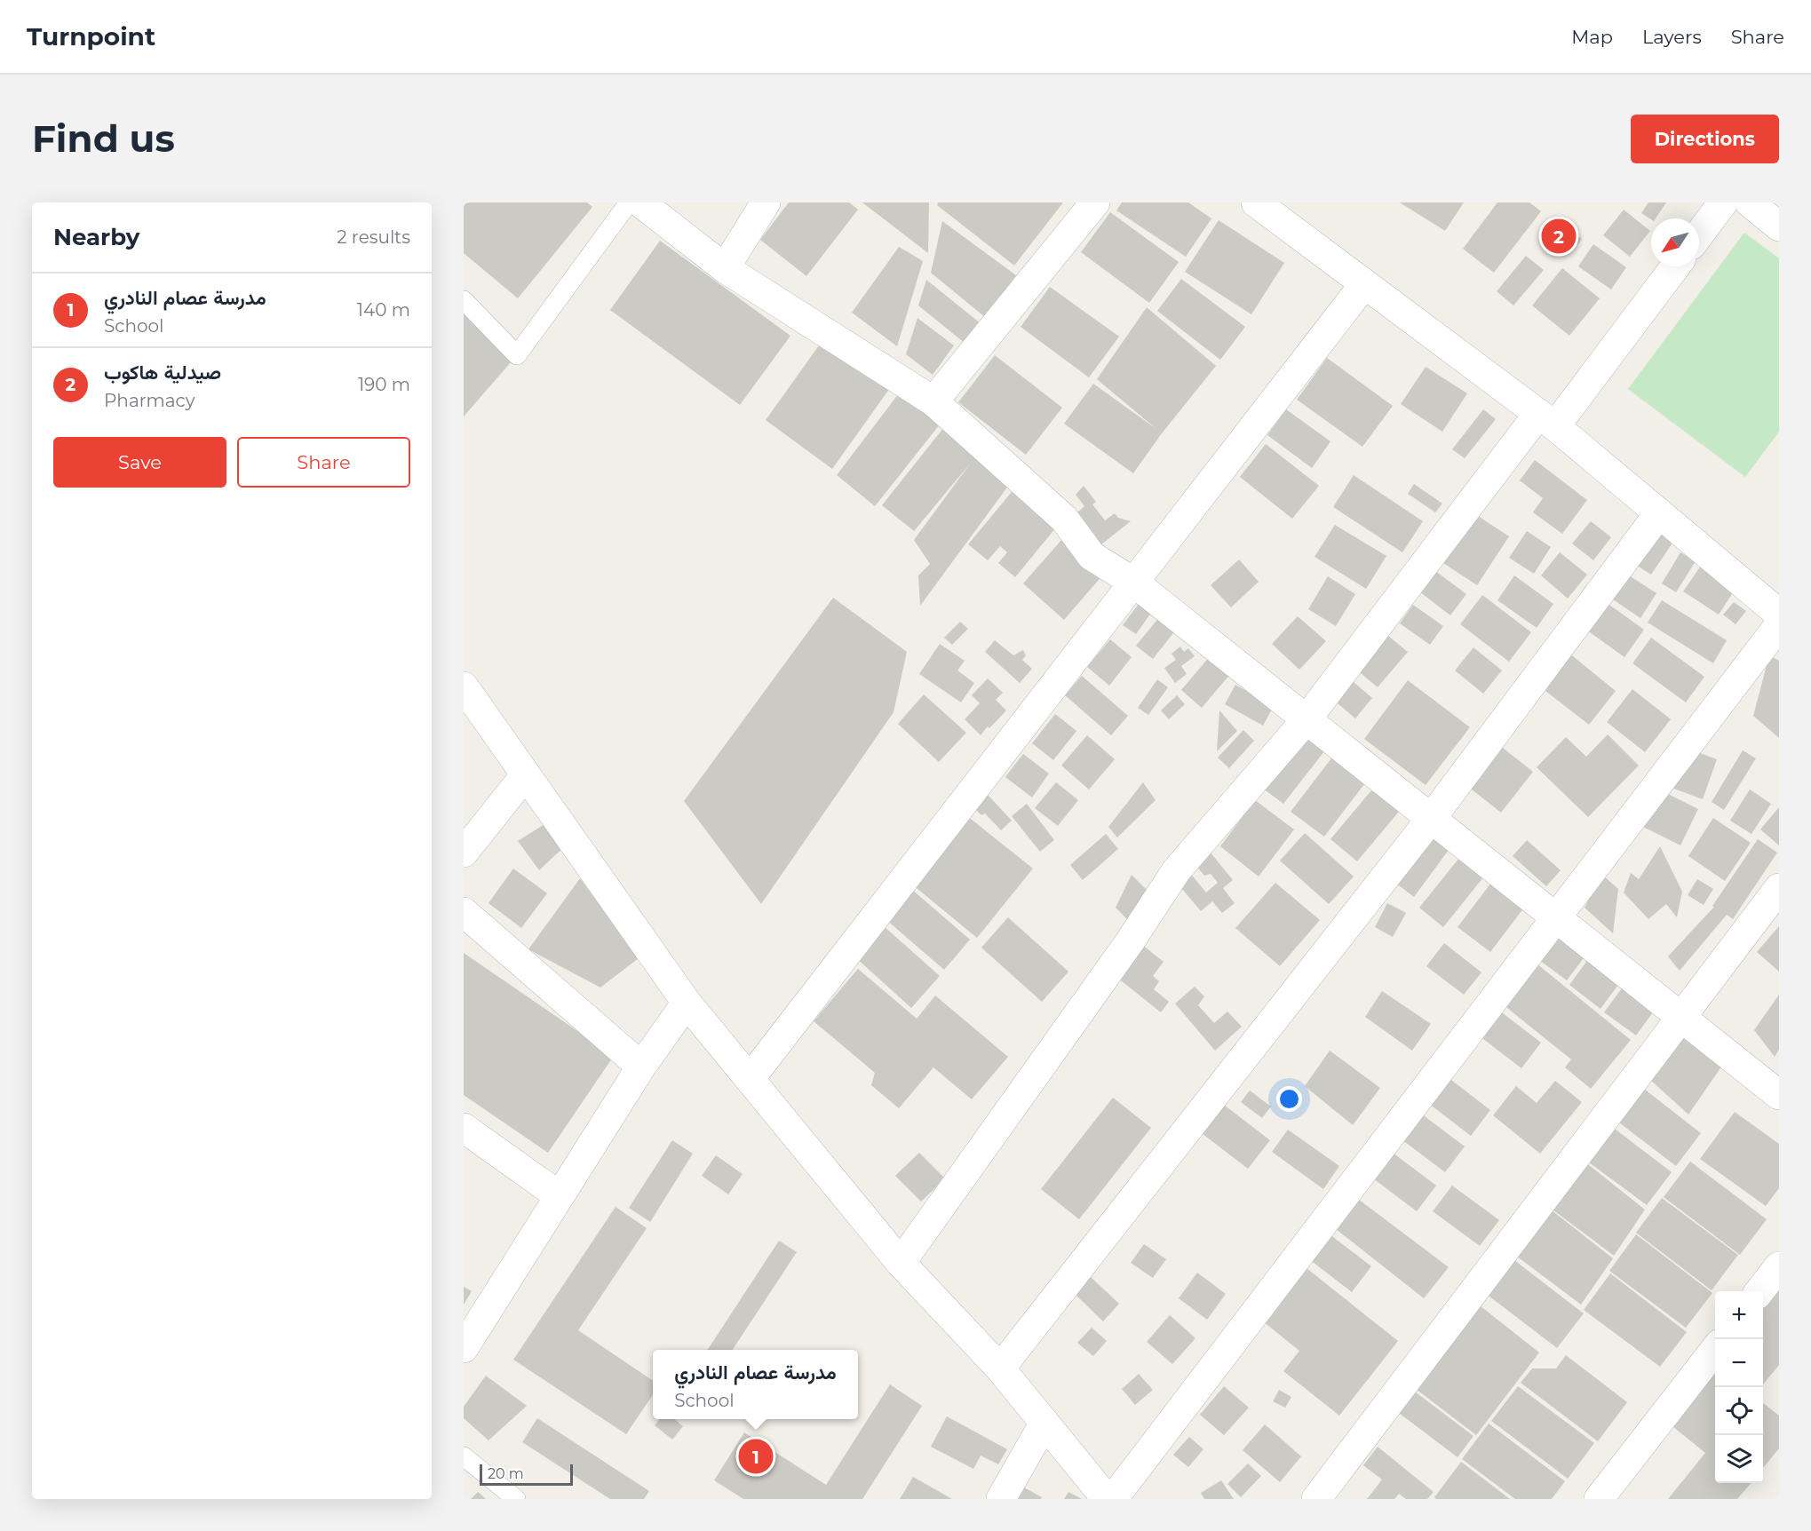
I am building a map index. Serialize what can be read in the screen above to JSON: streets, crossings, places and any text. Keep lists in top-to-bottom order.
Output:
{
  "scale_bar": "20 m",
  "north": "bottom left",
  "page": {
    "header": "Turnpoint",
    "nav": ["Map", "Layers", "Share"],
    "buttons": [
      "Directions",
      ["Save", "Share"]
    ],
    "title": "Find us",
    "heading": ["Nearby", "2 results"],
    "pins": ["2", "1"],
    "list": [
      {
        "mark": "1",
        "name": "مدرسة عصام النادري",
        "note": "School",
        "value": "140 m"
      },
      {
        "mark": "2",
        "name": "صيدلية هاكوب",
        "note": "Pharmacy",
        "value": "190 m"
      }
    ],
    "map_buttons": ["+", "−"],
    "popup": ["مدرسة عصام النادري", "School"],
    "scale": "20 m"
  }
}
